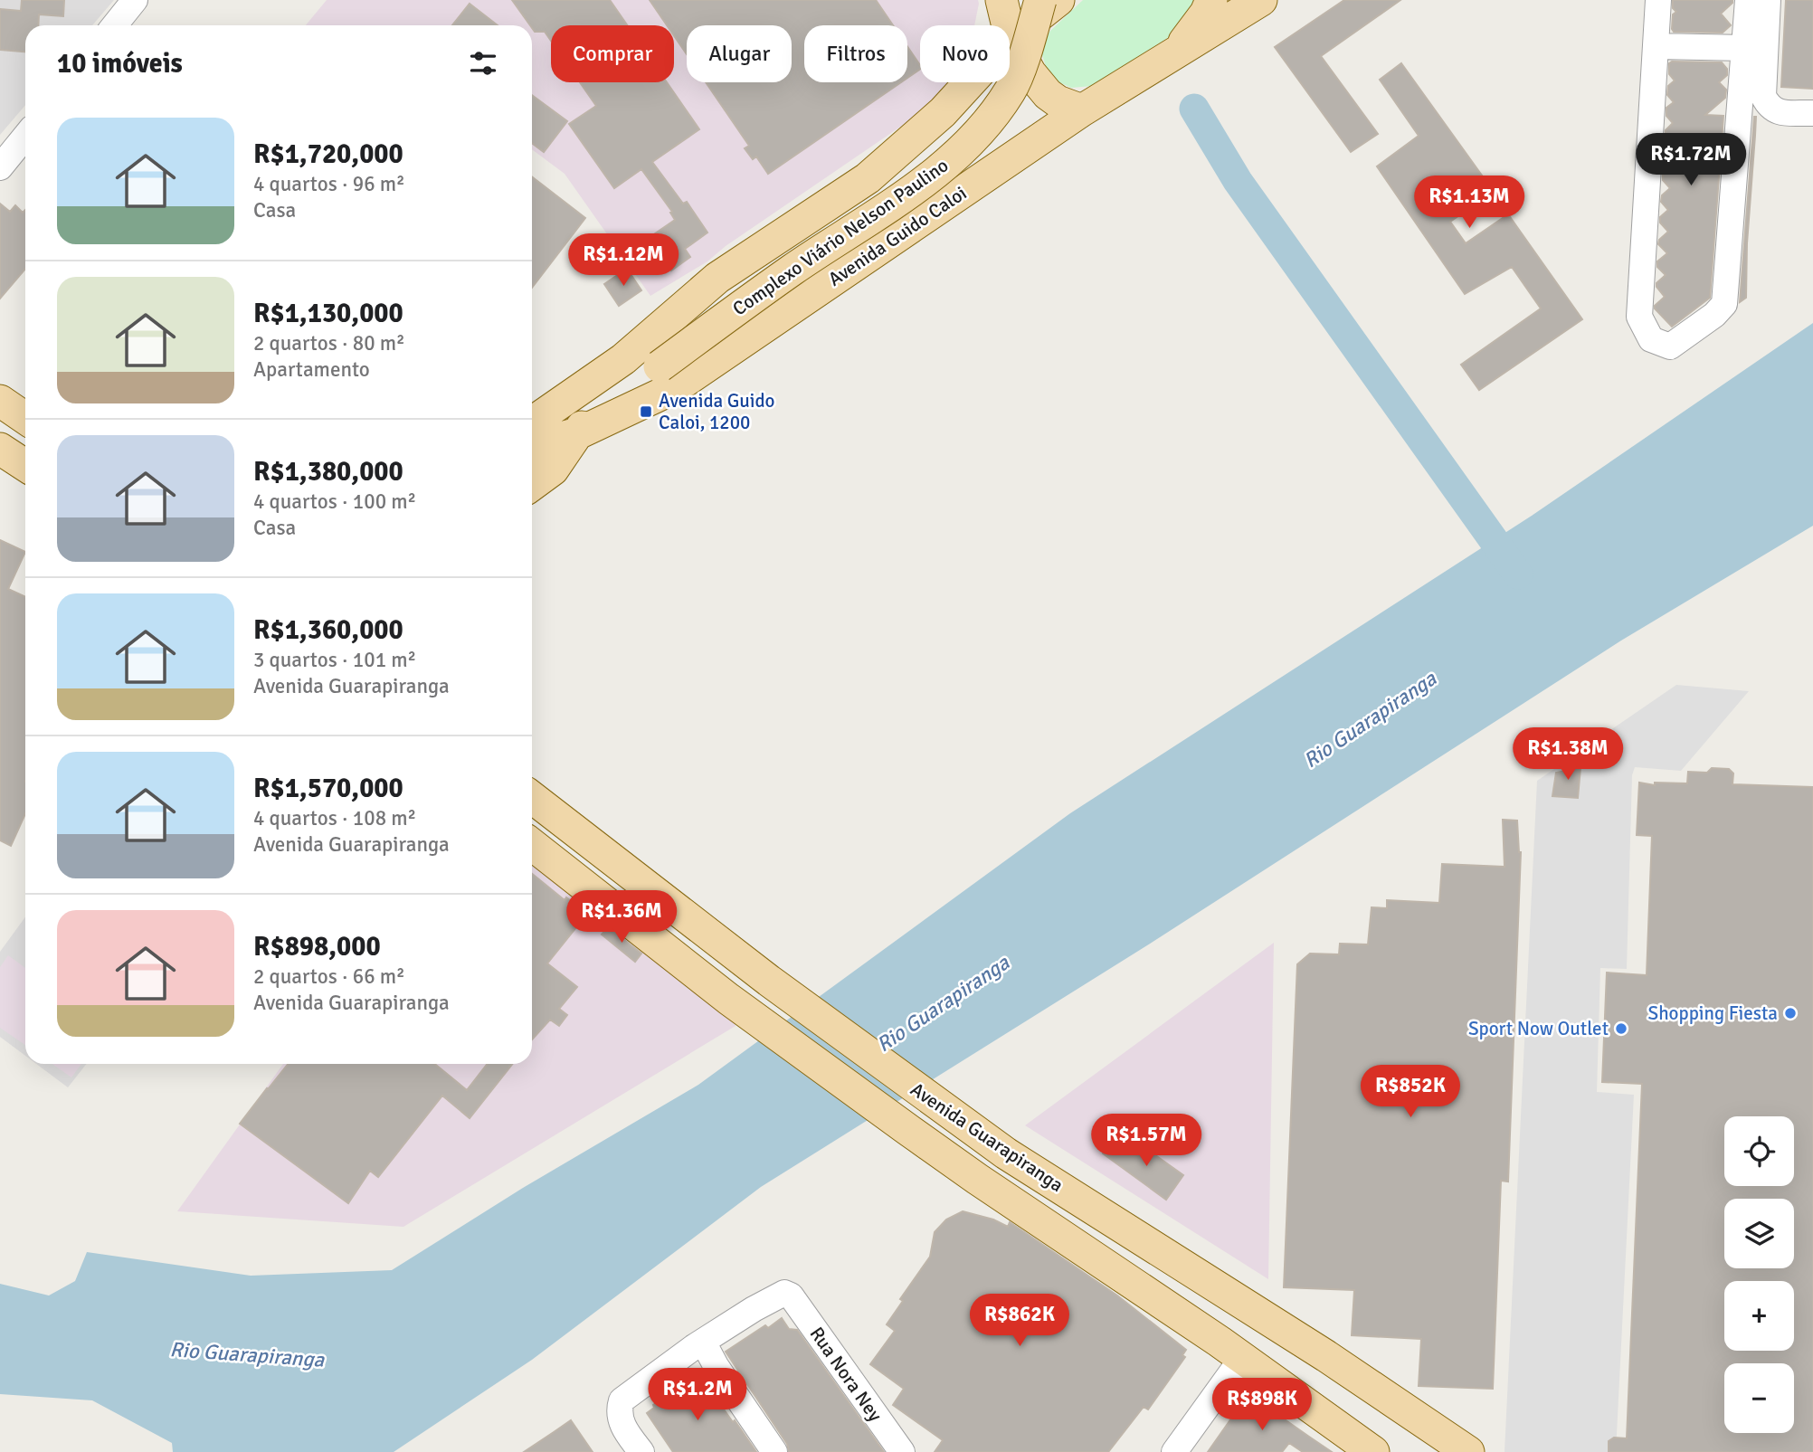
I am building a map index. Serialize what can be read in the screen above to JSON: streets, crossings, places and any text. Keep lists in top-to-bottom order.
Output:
{
  "streets": {
    "main road": ["Avenida Guido Caloi", "Complexo Viário Nelson Paulino", "Avenida Guarapiranga"],
    "street": ["Rua Nora Ney"]
  },
  "crossings": [
    ["Avenida Guido Caloi", "Complexo Viário Nelson Paulino"]
  ],
  "water": ["Rio Guarapiranga"],
  "places": {
    "transit": ["Avenida Guido Caloi, 1200"],
    "other": ["Shopping Fiesta", "Sport Now Outlet"]
  },
  "page": {
    "chip": [
      "Comprar",
      "Alugar",
      "Filtros",
      "Novo"
    ],
    "heading": "10 imóveis",
    "list": [
      {
        "name": "R$1,720,000",
        "note": "4 quartos · 96 m² · Casa"
      },
      {
        "name": "R$1,130,000",
        "note": "2 quartos · 80 m² · Apartamento"
      },
      {
        "name": "R$1,380,000",
        "note": "4 quartos · 100 m² · Casa"
      },
      {
        "name": "R$1,360,000",
        "note": "3 quartos · 101 m² · Avenida Guarapiranga"
      },
      {
        "name": "R$1,570,000",
        "note": "4 quartos · 108 m² · Avenida Guarapiranga"
      },
      {
        "name": "R$898,000",
        "note": "2 quartos · 66 m² · Avenida Guarapiranga"
      }
    ],
    "price": [
      "R$1.72M",
      "R$1.13M",
      "R$1.12M",
      "R$1.38M",
      "R$1.36M",
      "R$852K",
      "R$1.57M",
      "R$862K",
      "R$1.2M",
      "R$898K"
    ],
    "map_buttons": ["+", "−"]
  }
}
